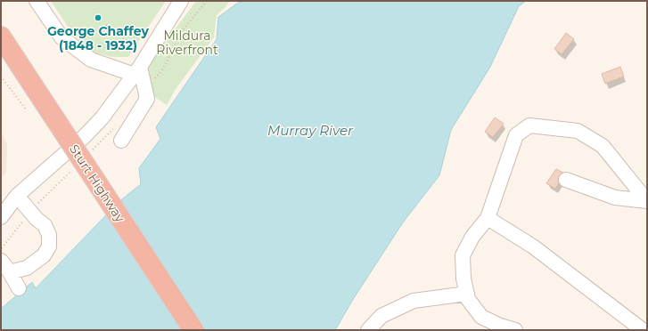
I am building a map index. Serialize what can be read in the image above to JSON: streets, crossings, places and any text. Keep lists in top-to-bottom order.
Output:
{
  "streets": {
    "highway": ["Sturt Highway"]
  },
  "water": ["Murray River"],
  "parks": ["Mildura Riverfront"],
  "places": ["George Chaffey (1848 - 1932)"]
}
